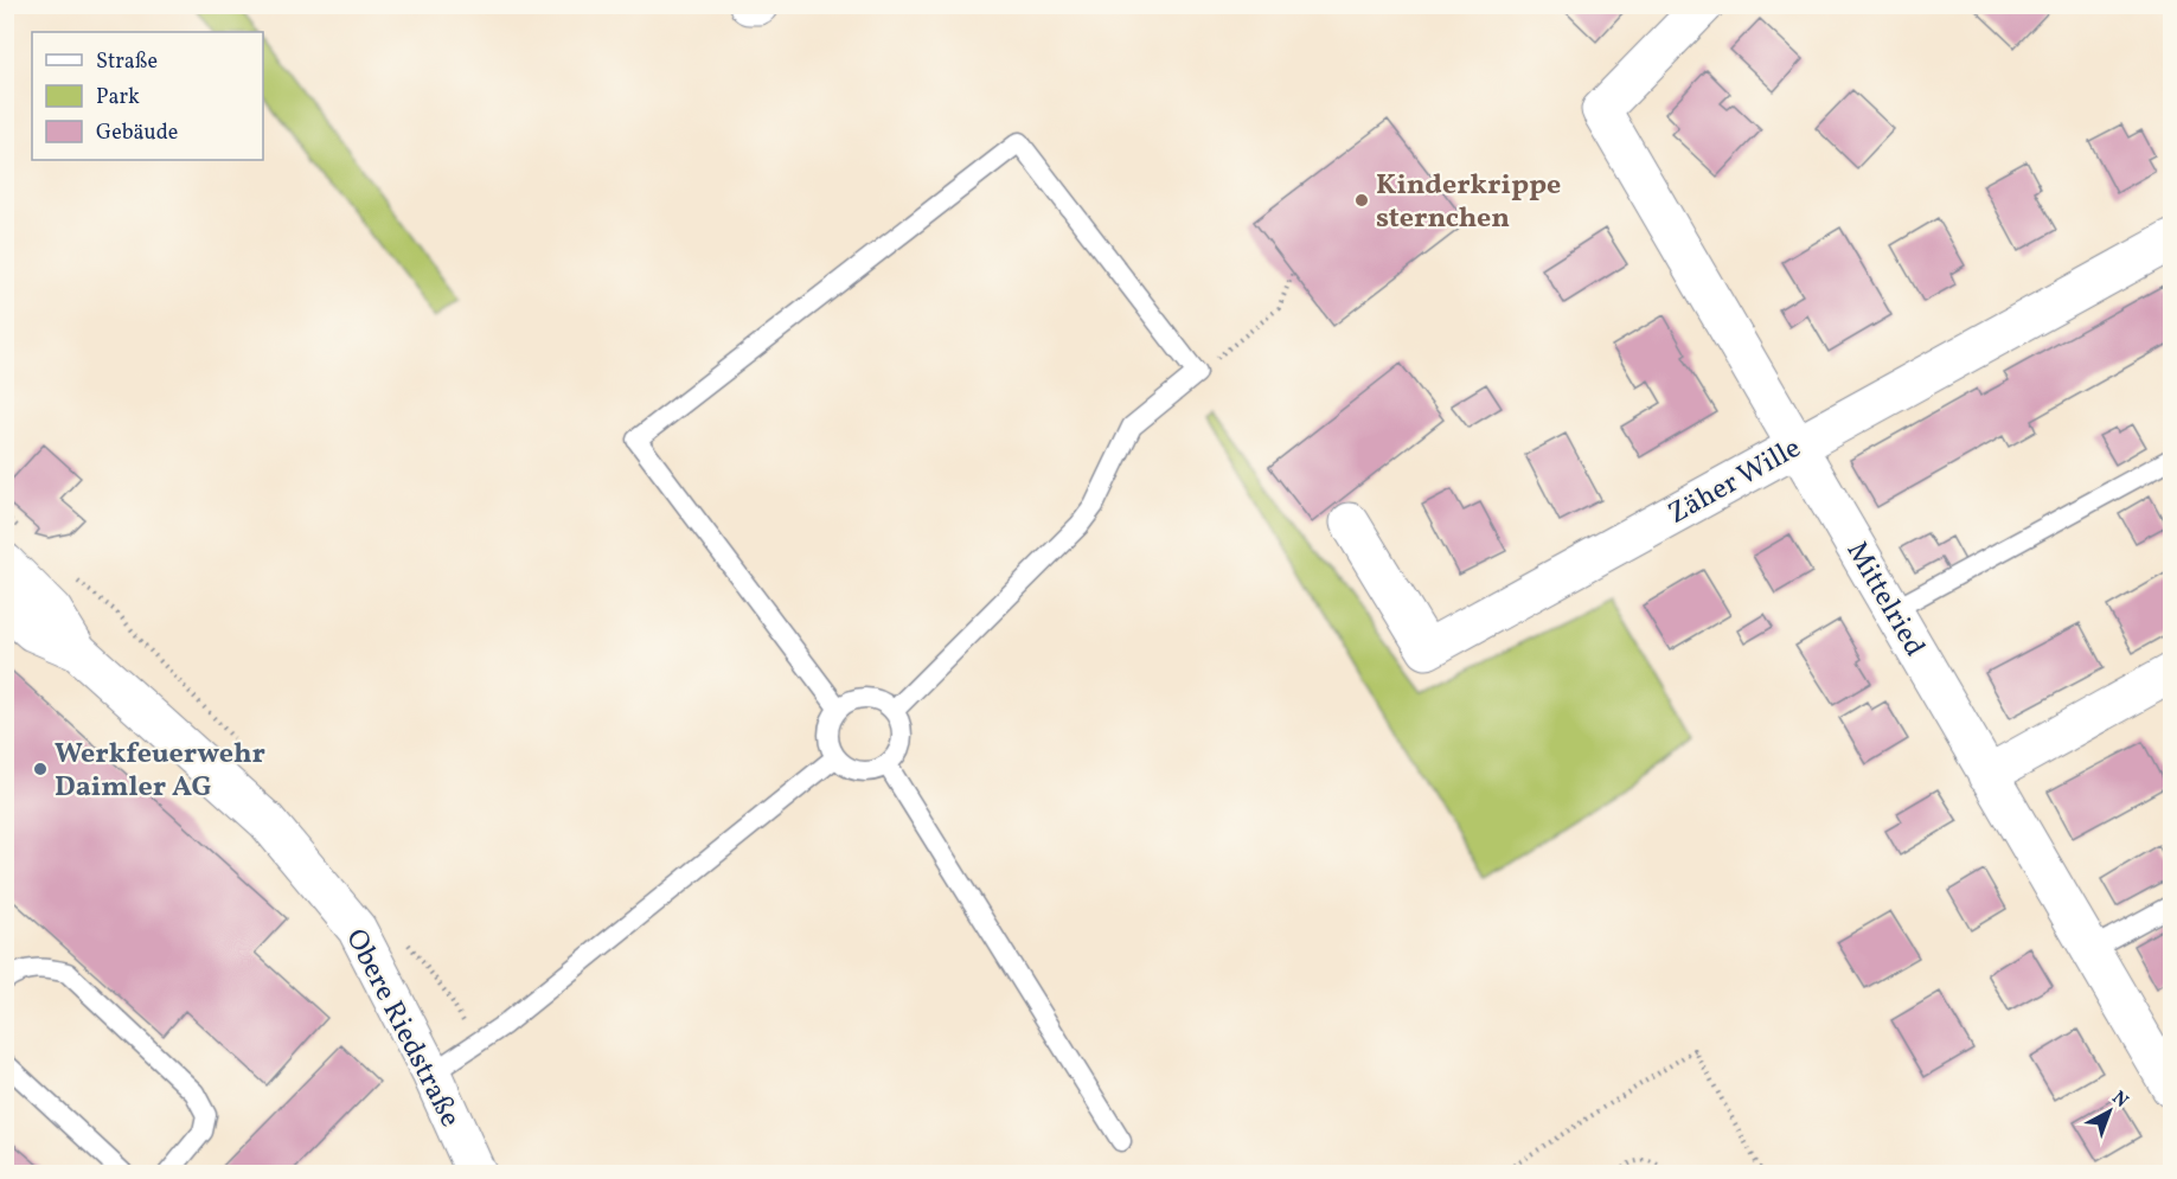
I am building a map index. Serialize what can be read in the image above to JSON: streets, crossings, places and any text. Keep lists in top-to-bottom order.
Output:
{
  "streets": {
    "street": ["Zäher Wille", "Mittelried", "Obere Riedstraße"]
  },
  "crossings": [
    ["Zäher Wille", "Mittelried"]
  ],
  "places": ["Kinderkrippe sternchen", "Werkfeuerwehr Daimler AG"],
  "legend": ["Straße", "Park", "Gebäude"],
  "north": "top right"
}
